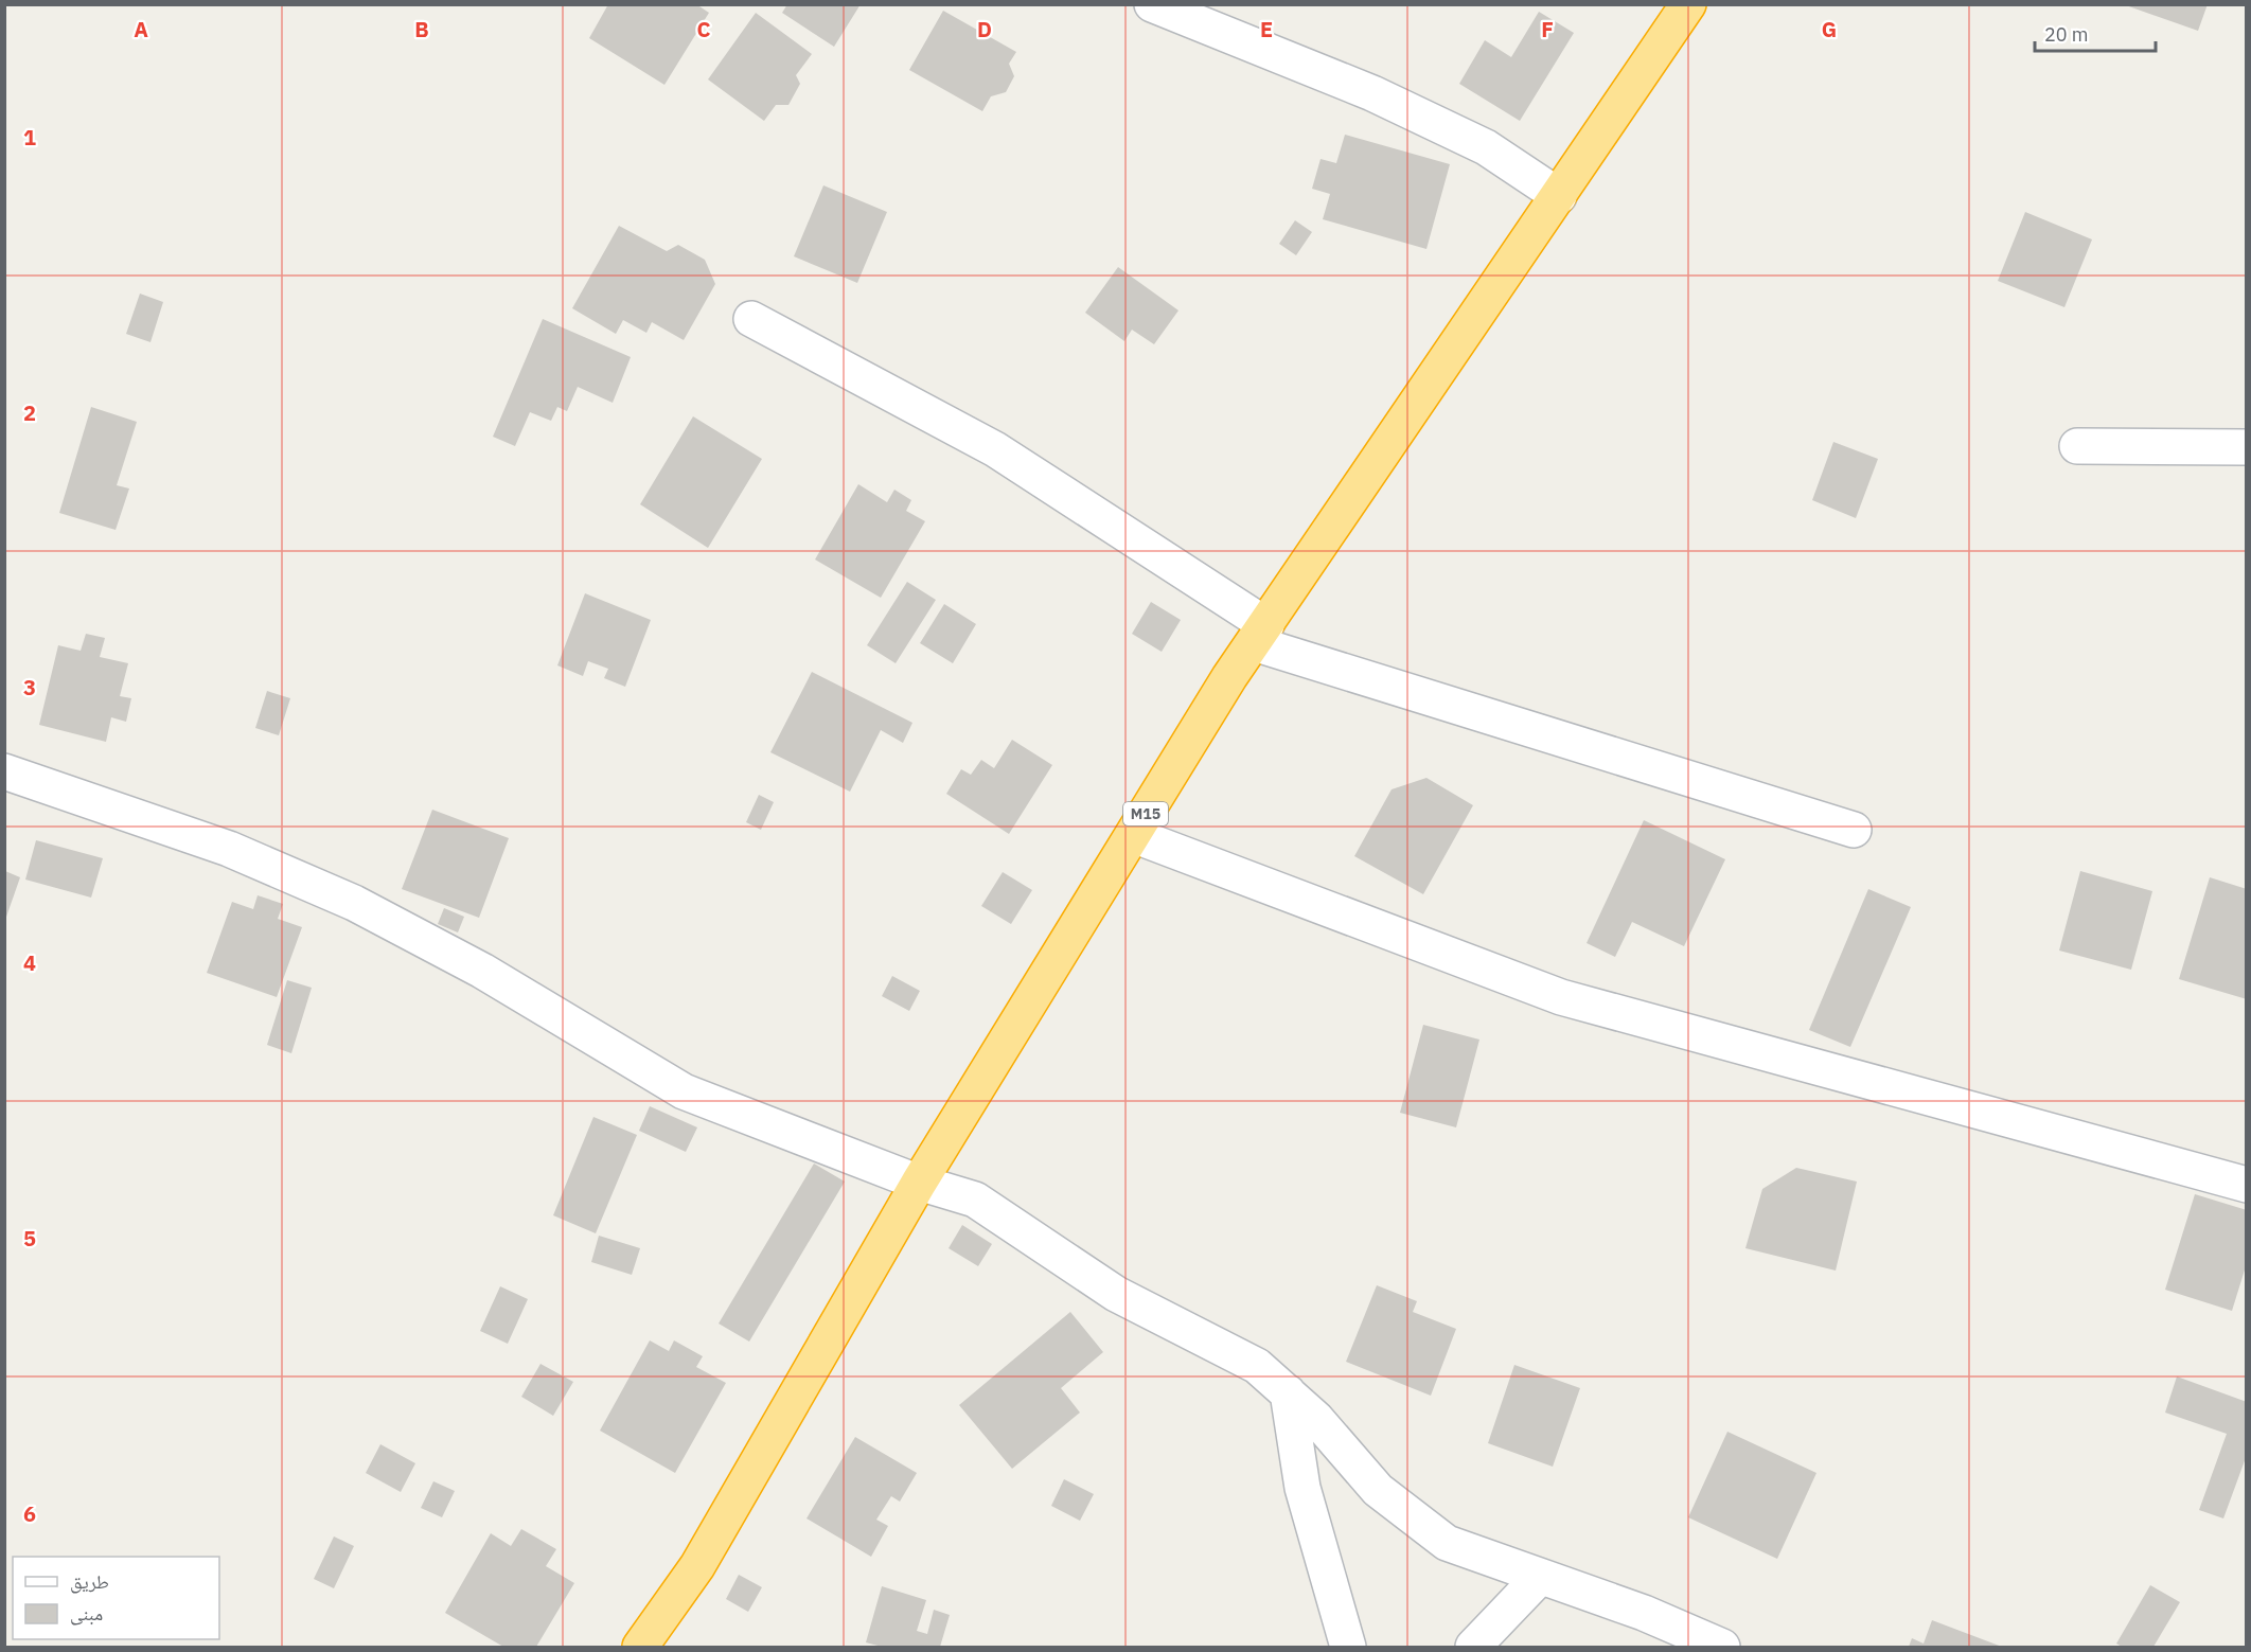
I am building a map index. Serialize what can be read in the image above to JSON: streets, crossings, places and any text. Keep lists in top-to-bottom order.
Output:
{
  "streets": {
    "highway": ["M15"]
  },
  "legend": ["طريق", "مبنى"],
  "scale_bar": "20 m",
  "grid": {
    "columns": [
      "A",
      "B",
      "C",
      "D",
      "E",
      "F",
      "G"
    ],
    "rows": [
      "1",
      "2",
      "3",
      "4",
      "5",
      "6"
    ]
  }
}
